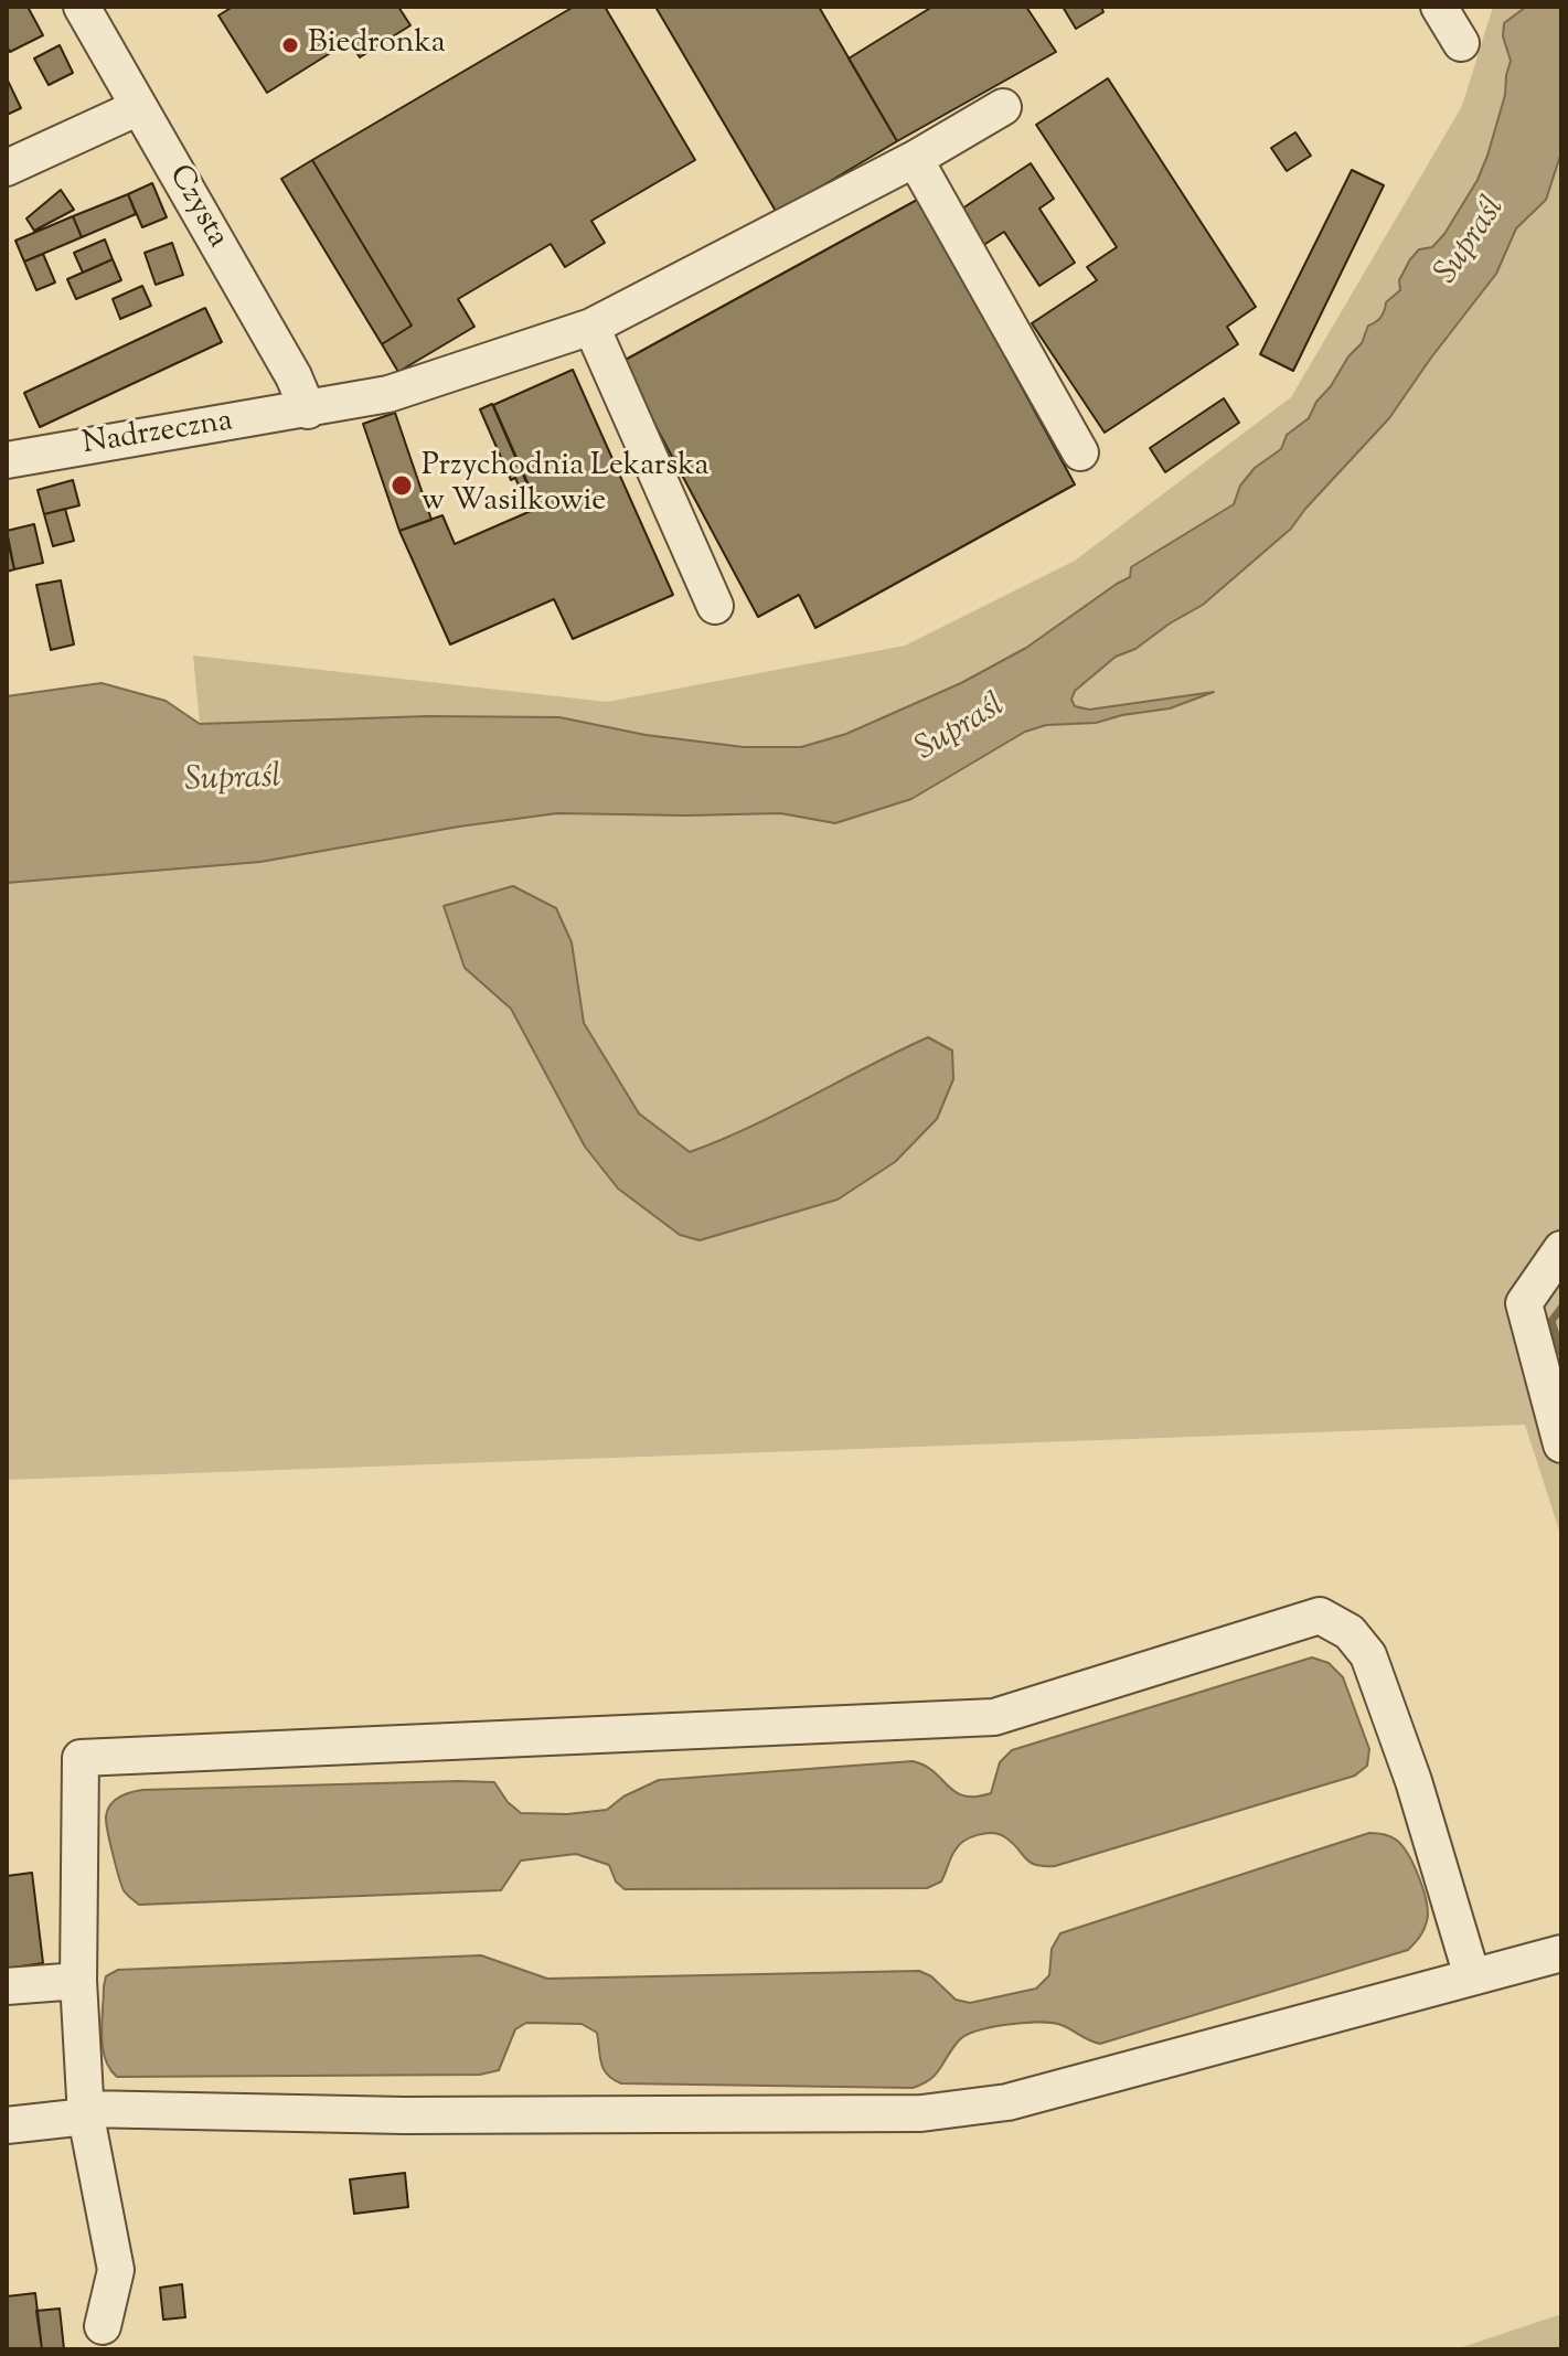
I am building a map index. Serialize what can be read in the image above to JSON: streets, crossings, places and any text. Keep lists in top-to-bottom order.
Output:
{
  "streets": {
    "street": ["Czysta", "Nadrzeczna"]
  },
  "crossings": [
    ["Czysta", "Nadrzeczna"]
  ],
  "water": ["Supraśl"],
  "places": ["Biedronka", "Przychodnia Lekarska w Wasilkowie"]
}
